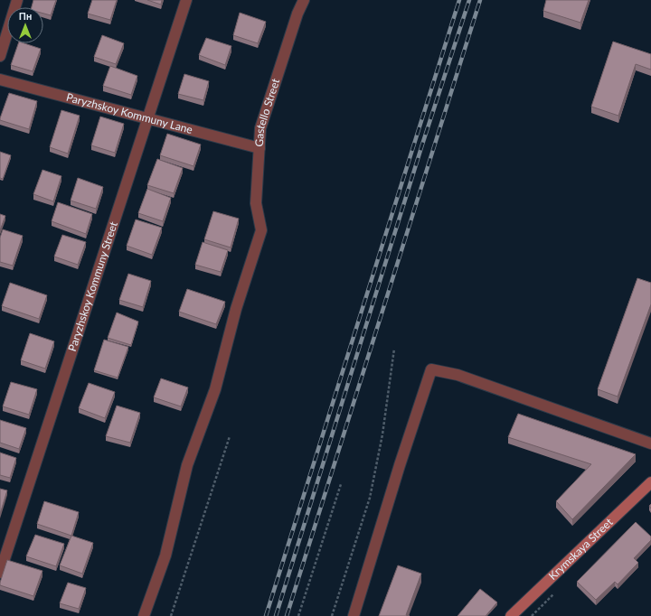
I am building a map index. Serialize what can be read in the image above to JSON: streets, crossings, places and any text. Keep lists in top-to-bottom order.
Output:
{
  "streets": {
    "main road": ["Krymskaya Street"],
    "street": ["Gastello Street", "Paryzhskoy Kommuny Lane", "Paryzhskoy Kommuny Street"]
  },
  "crossings": [
    ["Gastello Street", "Paryzhskoy Kommuny Lane"],
    ["Paryzhskoy Kommuny Lane", "Paryzhskoy Kommuny Street"]
  ],
  "north": "top"
}
